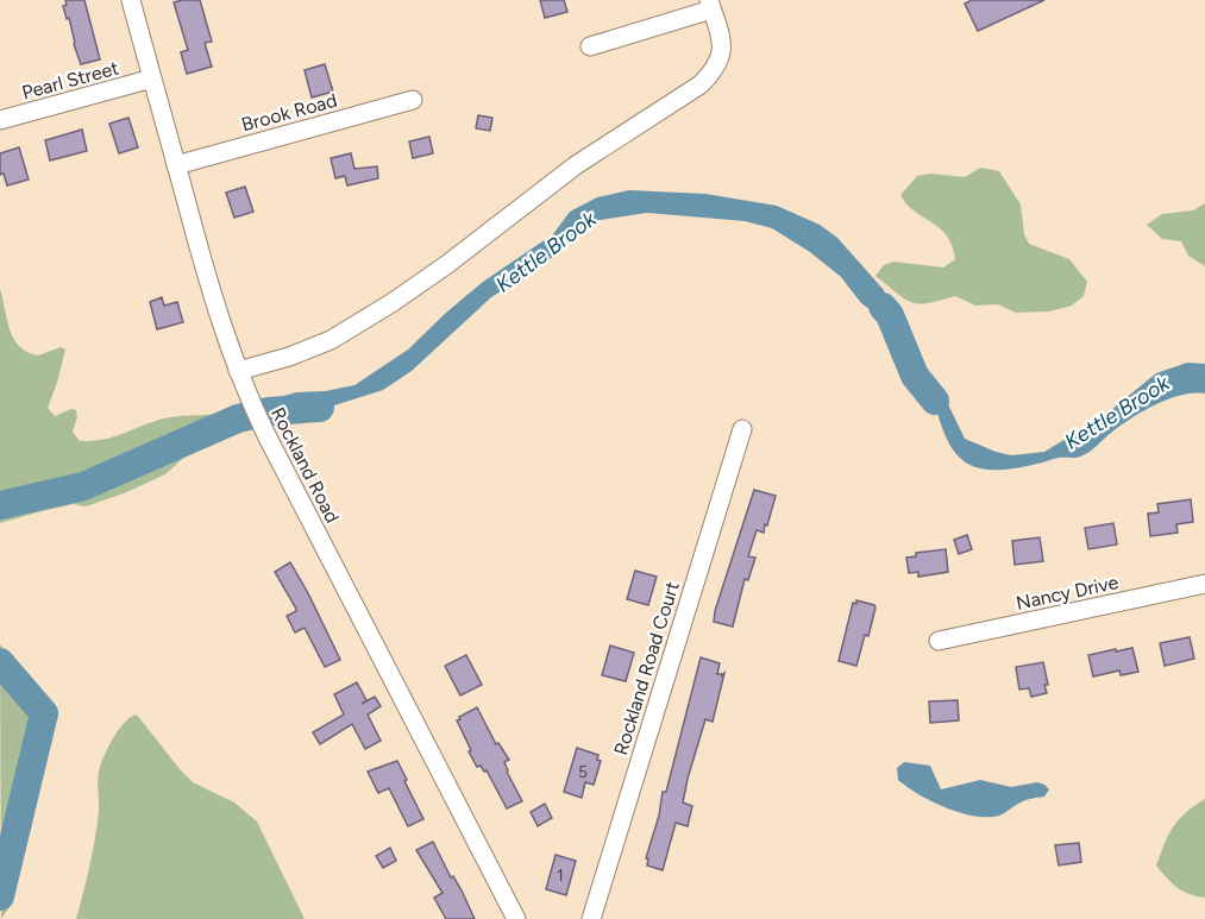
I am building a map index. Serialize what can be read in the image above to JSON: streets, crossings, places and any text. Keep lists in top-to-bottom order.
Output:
{
  "streets": {
    "street": [
      "Pearl Street",
      "Brook Road",
      "Rockland Road",
      "Nancy Drive",
      "Rockland Road Court"
    ]
  },
  "crossings": [
    ["Pearl Street", "Rockland Road"],
    ["Brook Road", "Rockland Road"]
  ],
  "water": ["Kettle Brook"],
  "house_numbers": ["5", "1"]
}
